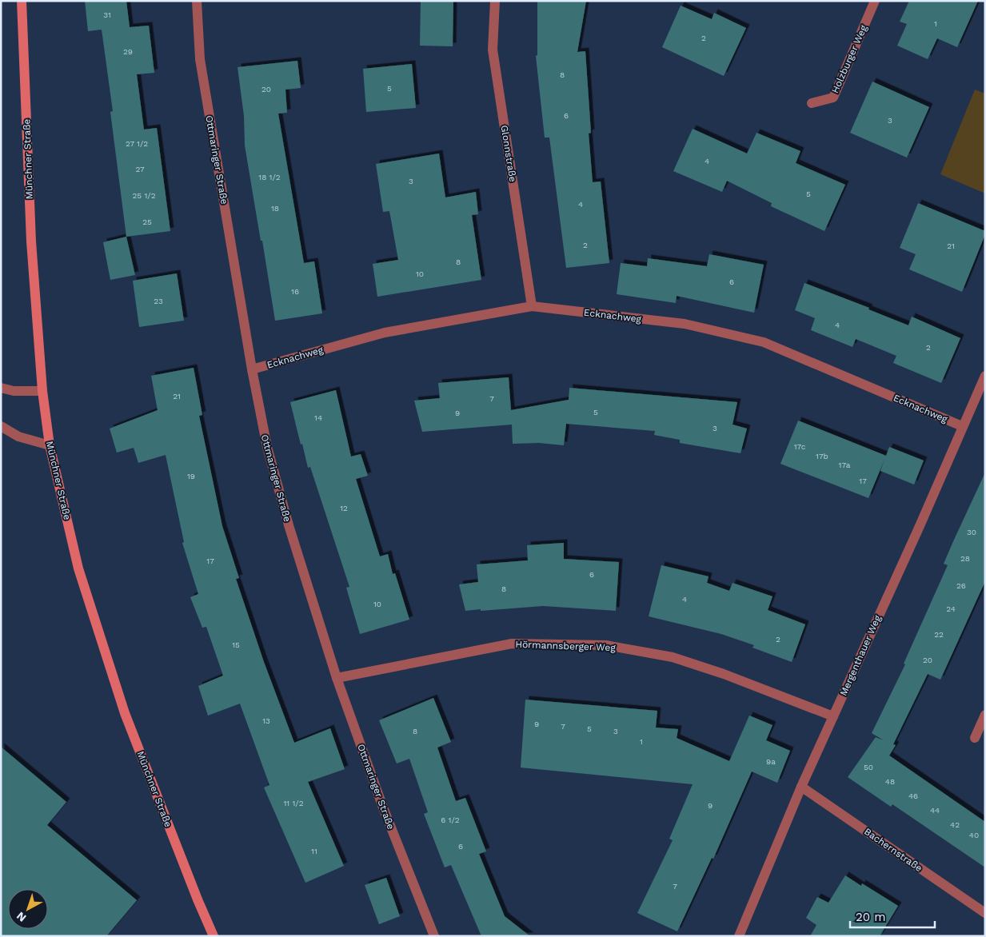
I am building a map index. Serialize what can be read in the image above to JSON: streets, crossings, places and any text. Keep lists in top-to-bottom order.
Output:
{
  "streets": {
    "main road": ["Münchner Straße"],
    "street": [
      "Holzburger Weg",
      "Glonnstraße",
      "Ottmaringer Straße",
      "Ecknachweg",
      "Hörmannsberger Weg",
      "Mergenthauer Weg",
      "Bachernstraße"
    ]
  },
  "crossings": [
    ["Glonnstraße", "Ecknachweg"],
    ["Ottmaringer Straße", "Ecknachweg"],
    ["Ottmaringer Straße", "Hörmannsberger Weg"],
    ["Ecknachweg", "Mergenthauer Weg"],
    ["Hörmannsberger Weg", "Mergenthauer Weg"],
    ["Mergenthauer Weg", "Bachernstraße"]
  ],
  "house_numbers": [
    "31",
    "1",
    "2",
    "29",
    "8",
    "5",
    "20",
    "6",
    "3",
    "27 1/2",
    "4",
    "27",
    "18 1/2",
    "3",
    "5",
    "25 1/2",
    "4",
    "18",
    "25",
    "2",
    "21",
    "8",
    "10",
    "6",
    "16",
    "23",
    "4",
    "2",
    "21",
    "7",
    "5",
    "9",
    "14",
    "3",
    "17c",
    "17b",
    "17a",
    "19",
    "17",
    "12",
    "30",
    "28",
    "17",
    "6",
    "26",
    "8",
    "4",
    "10",
    "24",
    "22",
    "2",
    "15",
    "20",
    "13",
    "9",
    "7",
    "5",
    "8",
    "3",
    "1",
    "9a",
    "50",
    "48",
    "46",
    "11 1/2",
    "9",
    "44",
    "6 1/2",
    "42",
    "40",
    "6",
    "11",
    "7"
  ],
  "scale_bar": "20 m",
  "north": "bottom left"
}
